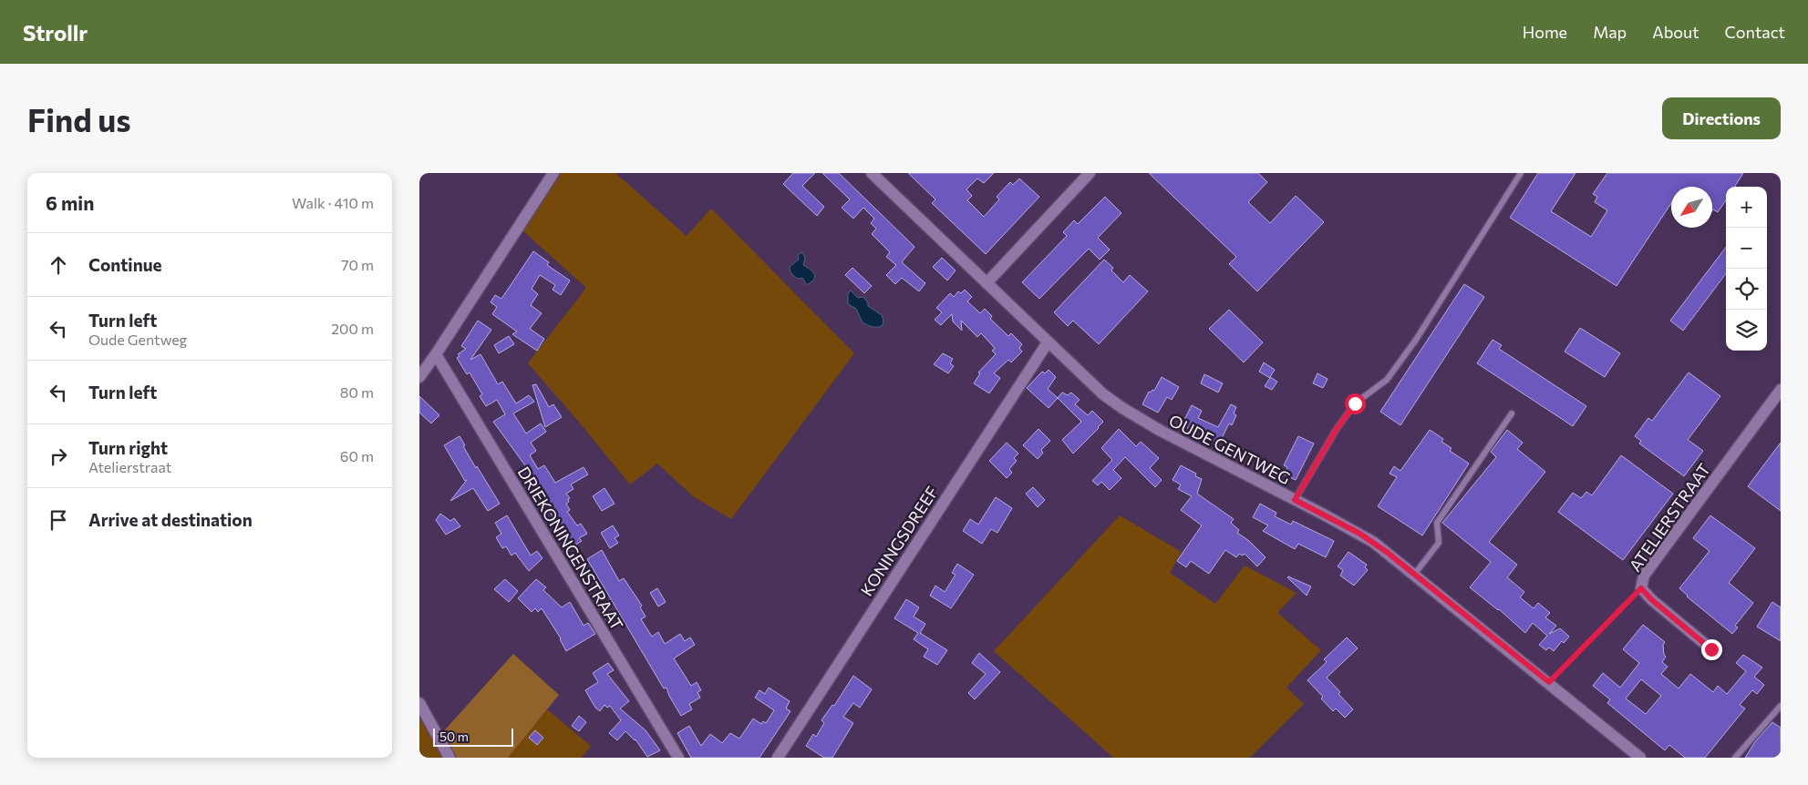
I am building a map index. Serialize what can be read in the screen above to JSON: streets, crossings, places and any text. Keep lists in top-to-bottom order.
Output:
{
  "streets": {
    "street": [
      "OUDE GENTWEG",
      "ATELIERSTRAAT",
      "KONINGSDREEF",
      "DRIEKONINGENSTRAAT"
    ]
  },
  "crossings": [
    ["OUDE GENTWEG", "KONINGSDREEF"]
  ],
  "scale_bar": "50 m",
  "north": "bottom left",
  "page": {
    "header": "Strollr",
    "nav": [
      "Home",
      "Map",
      "About",
      "Contact"
    ],
    "buttons": "Directions",
    "title": "Find us",
    "heading": ["6 min", "Walk · 410 m"],
    "map_buttons": ["+", "−"],
    "list": [
      ["Continue", "70 m"],
      ["Turn left", "Oude Gentweg", "200 m"],
      ["Turn left", "80 m"],
      ["Turn right", "Atelierstraat", "60 m"],
      "Arrive at destination"
    ],
    "scale": "50 m"
  }
}
